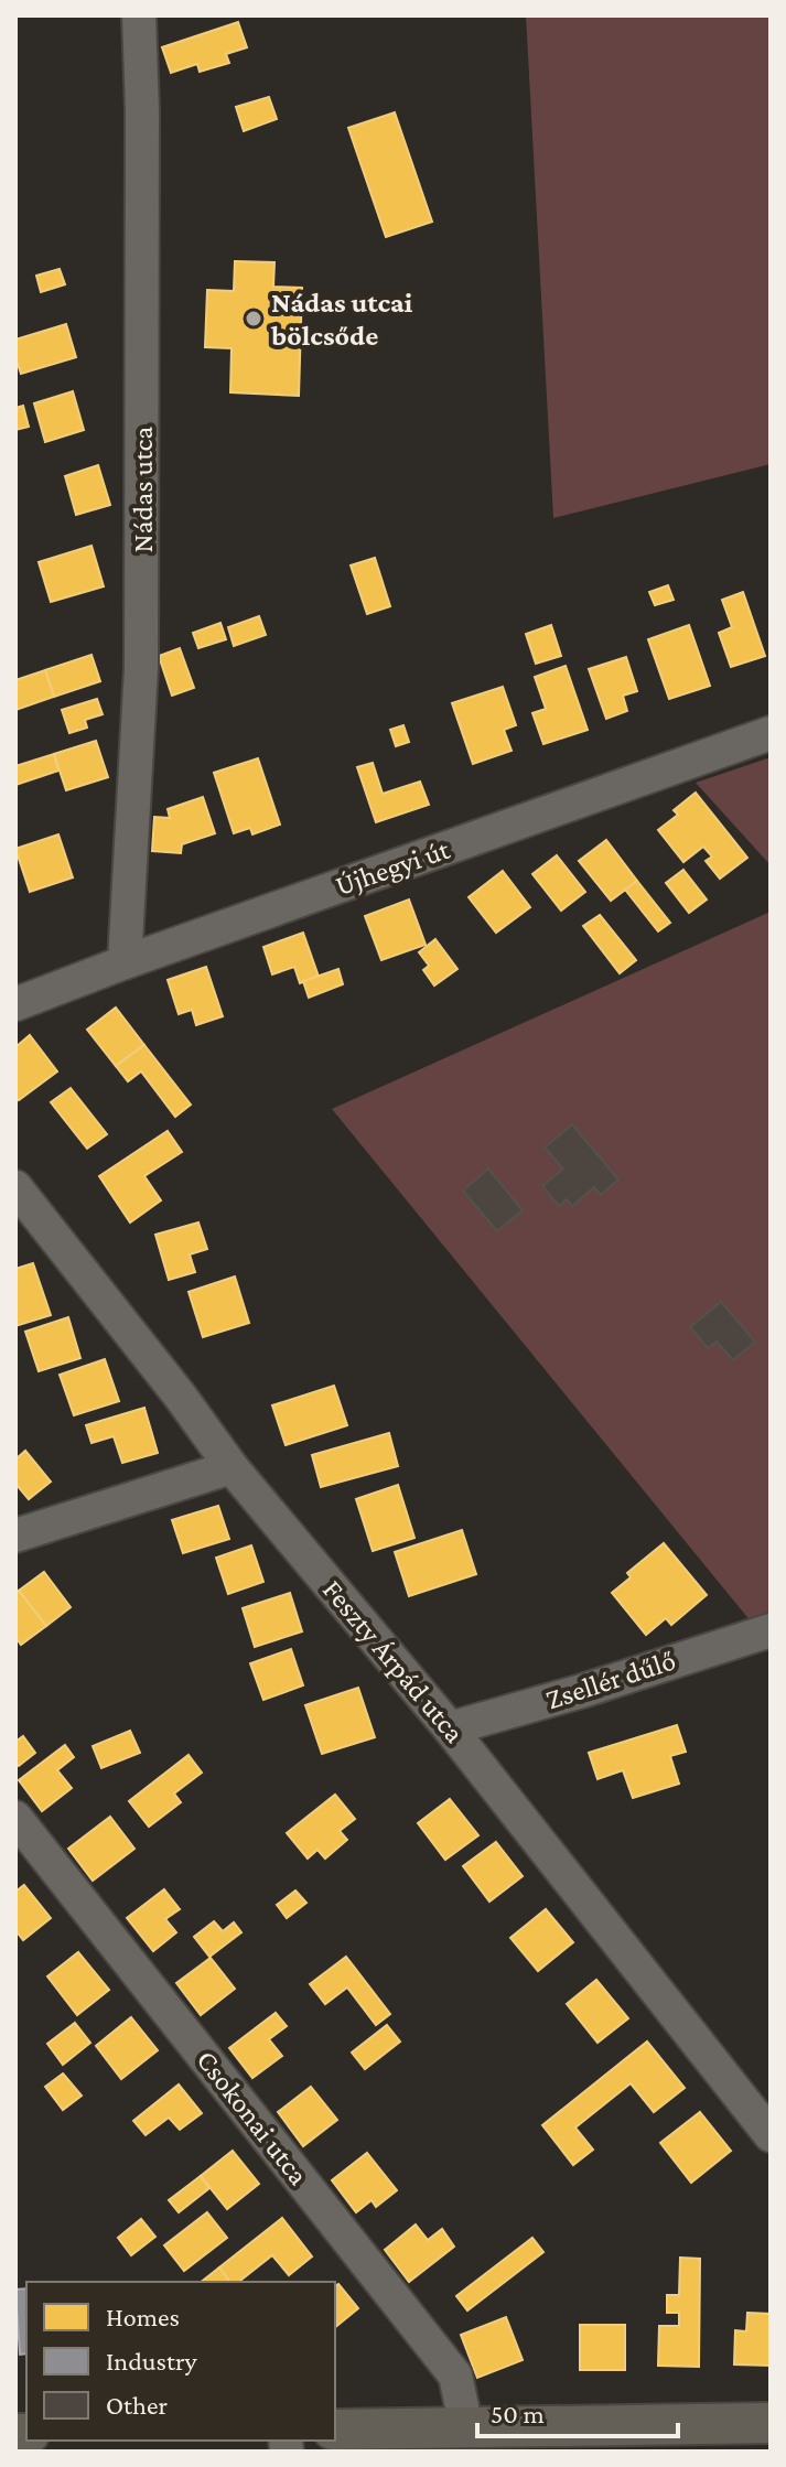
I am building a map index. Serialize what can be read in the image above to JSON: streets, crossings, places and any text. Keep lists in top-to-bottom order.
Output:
{
  "streets": {
    "street": [
      "Nádas utca",
      "Újhegyi út",
      "Feszty Árpád utca",
      "Zsellér dűlő",
      "Csokonai utca"
    ]
  },
  "crossings": [
    ["Nádas utca", "Újhegyi út"],
    ["Feszty Árpád utca", "Zsellér dűlő"]
  ],
  "places": ["Nádas utcai bölcsőde"],
  "legend": ["Homes", "Industry", "Other"],
  "scale_bar": "50 m"
}
